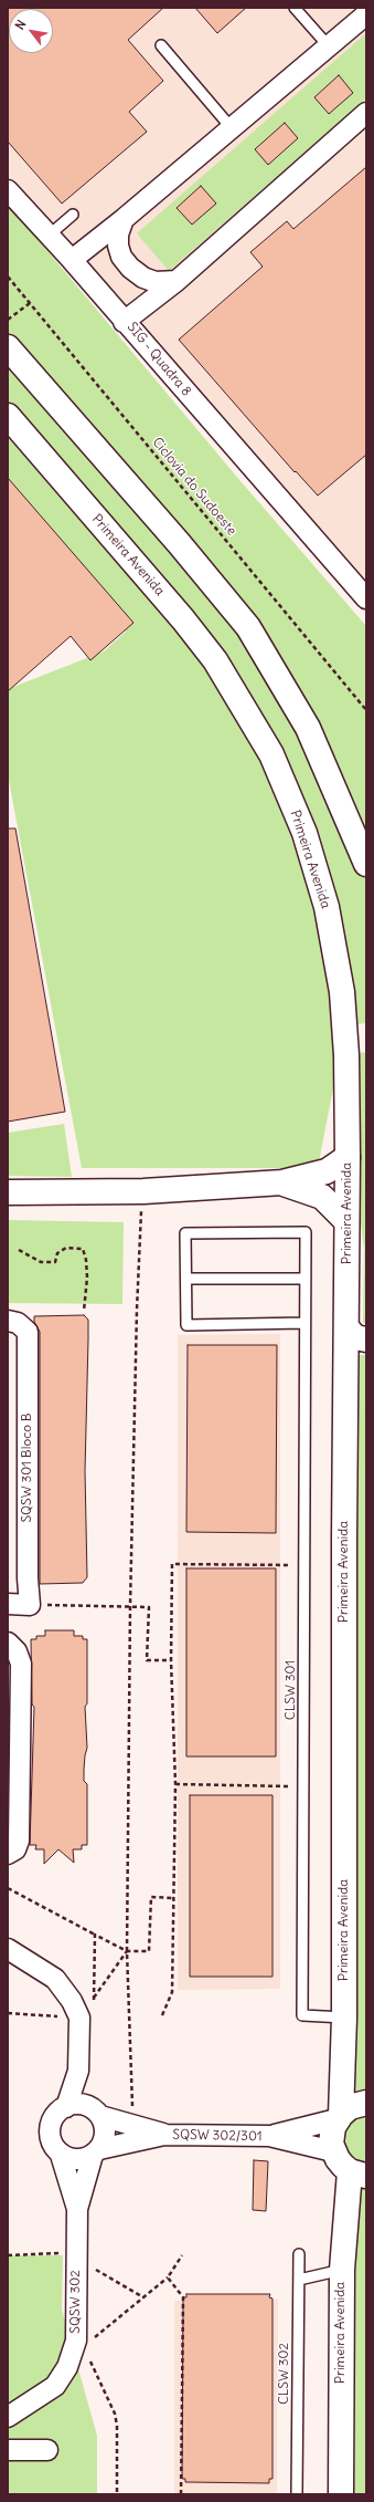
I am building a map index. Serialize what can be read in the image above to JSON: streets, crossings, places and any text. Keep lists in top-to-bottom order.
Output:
{
  "streets": {
    "main road": ["Primeira Avenida"],
    "street": [
      "SIG - Quadra 8",
      "SQSW 301 Bloco B",
      "SQSW 302/301",
      "SQSW 302"
    ],
    "lane": ["CLSW 301", "CLSW 302"],
    "path": ["Ciclovia do Sudoeste"]
  },
  "crossings": [
    ["Primeira Avenida", "CLSW 301"],
    ["Primeira Avenida", "SQSW 302/301"],
    ["SQSW 302/301", "SQSW 302"]
  ],
  "north": "top left"
}
